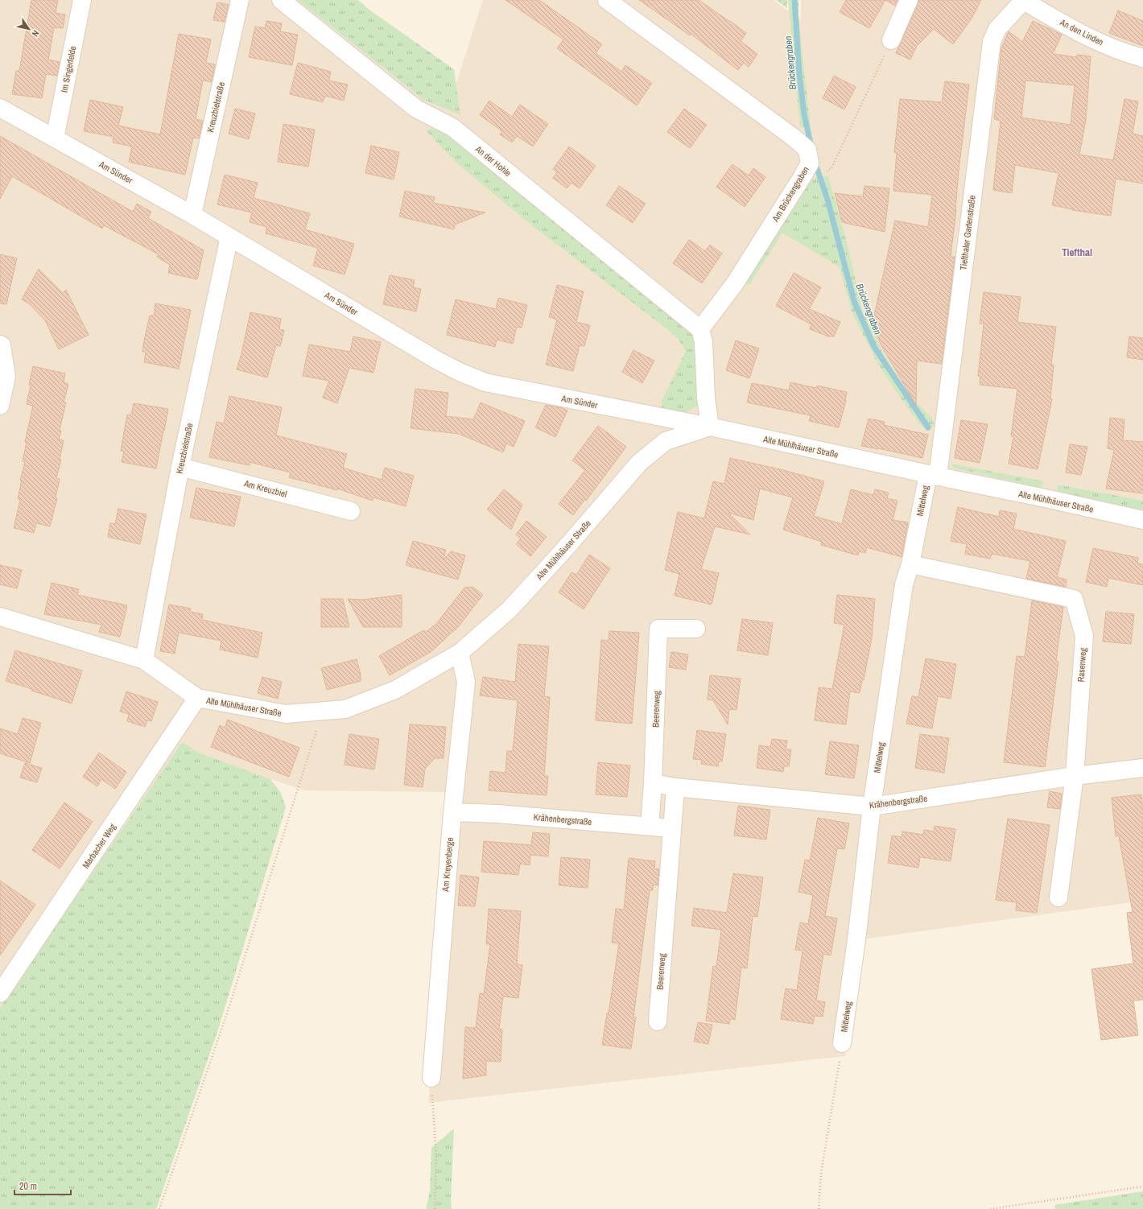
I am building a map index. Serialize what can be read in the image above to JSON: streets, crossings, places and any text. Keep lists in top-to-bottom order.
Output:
{
  "streets": {
    "street": [
      "An den Linden",
      "Im Singerfelde",
      "Kreuzbielstraße",
      "An der Hohle",
      "Am Sünder",
      "Am Brückengraben",
      "Tiefthaler Gartenstraße",
      "Alte Mühlhäuser Straße",
      "Am Kreuzbiel",
      "Mittelweg",
      "Rasenweg",
      "Beerenweg",
      "Krähenbergstraße",
      "Marbacher Weg",
      "Am Kreyenberge"
    ]
  },
  "crossings": [
    ["An den Linden", "Tiefthaler Gartenstraße"],
    ["Im Singerfelde", "Am Sünder"],
    ["Kreuzbielstraße", "Am Sünder"],
    ["Kreuzbielstraße", "Alte Mühlhäuser Straße"],
    ["Kreuzbielstraße", "Am Kreuzbiel"],
    ["An der Hohle", "Am Brückengraben"],
    ["Am Sünder", "Alte Mühlhäuser Straße"],
    ["Tiefthaler Gartenstraße", "Alte Mühlhäuser Straße"],
    ["Tiefthaler Gartenstraße", "Mittelweg"],
    ["Alte Mühlhäuser Straße", "Mittelweg"],
    ["Alte Mühlhäuser Straße", "Marbacher Weg"],
    ["Alte Mühlhäuser Straße", "Am Kreyenberge"],
    ["Mittelweg", "Rasenweg"],
    ["Mittelweg", "Krähenbergstraße"],
    ["Rasenweg", "Krähenbergstraße"],
    ["Beerenweg", "Krähenbergstraße"],
    ["Krähenbergstraße", "Am Kreyenberge"]
  ],
  "districts": ["Tiefthal"],
  "water": ["Brückengraben"],
  "scale_bar": "20 m",
  "north": "bottom right"
}
